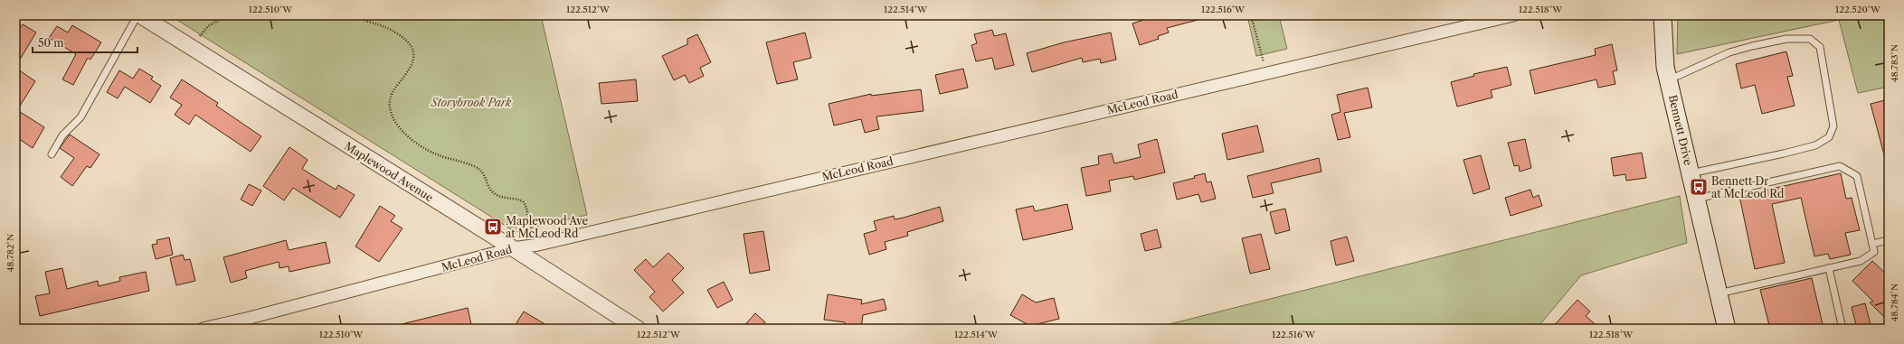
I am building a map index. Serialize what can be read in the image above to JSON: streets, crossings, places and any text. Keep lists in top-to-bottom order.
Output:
{
  "streets": {
    "main road": ["Bennett Drive"],
    "street": ["McLeod Road", "Maplewood Avenue"]
  },
  "crossings": [
    ["McLeod Road", "Maplewood Avenue"]
  ],
  "parks": ["Storybrook Park"],
  "places": {
    "bus stop": ["Bennett Dr at McLeod Rd", "Maplewood Ave at McLeod Rd"]
  },
  "scale_bar": "50 m",
  "coordinates": [
    "122.510°W",
    "122.512°W",
    "122.514°W",
    "122.516°W",
    "122.518°W",
    "122.520°W",
    "48.783°N",
    "48.782°N",
    "48.784°N"
  ]
}
